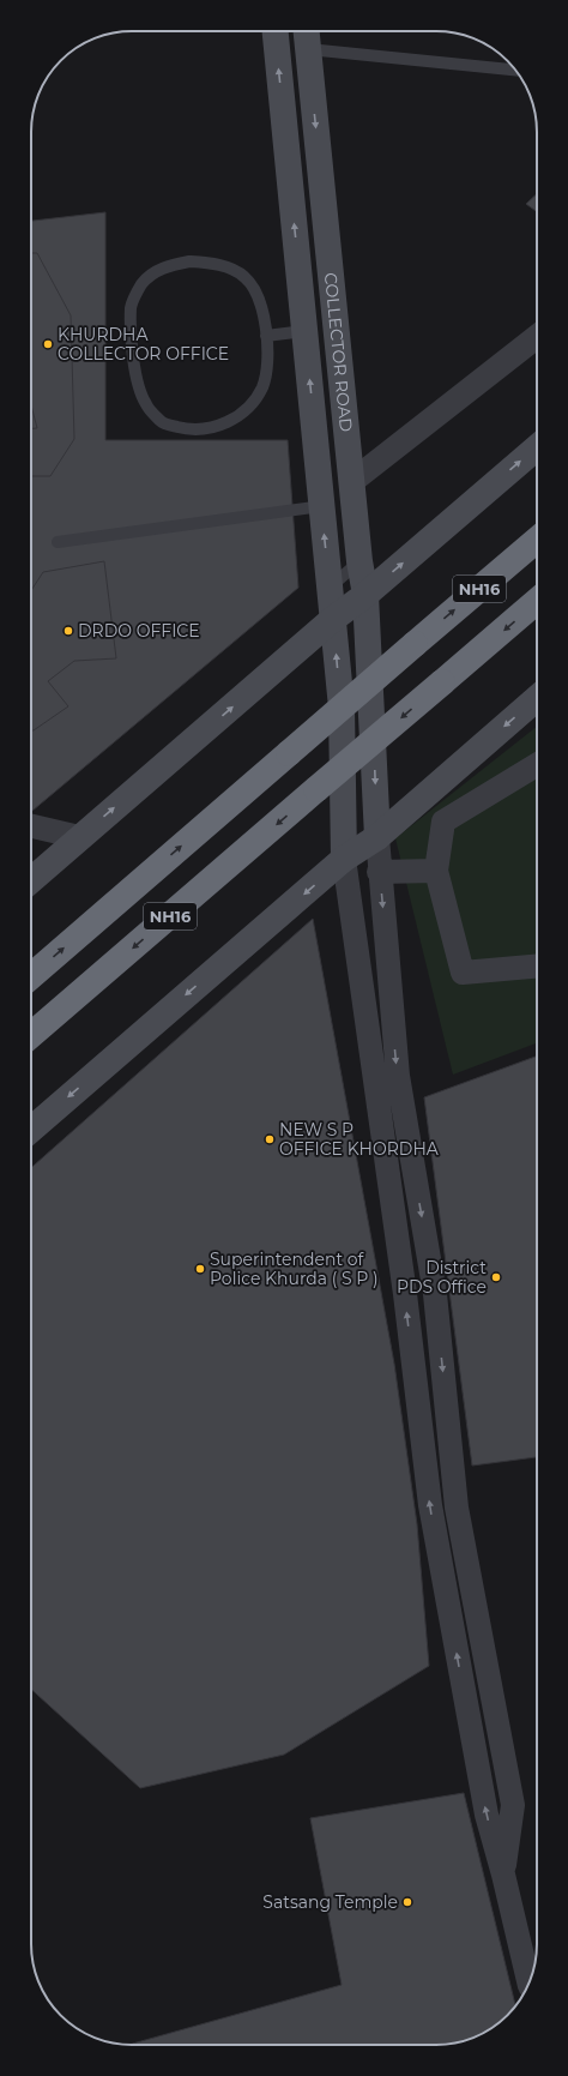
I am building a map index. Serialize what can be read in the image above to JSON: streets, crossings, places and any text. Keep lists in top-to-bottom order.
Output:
{
  "streets": {
    "highway": ["NH16"],
    "main road": ["COLLECTOR ROAD"]
  },
  "places": [
    "KHURDHA COLLECTOR OFFICE",
    "DRDO OFFICE",
    "NEW S P OFFICE KHORDHA",
    "Superintendent of Police Khurda ( S P )",
    "District PDS Office",
    "Satsang Temple"
  ]
}
